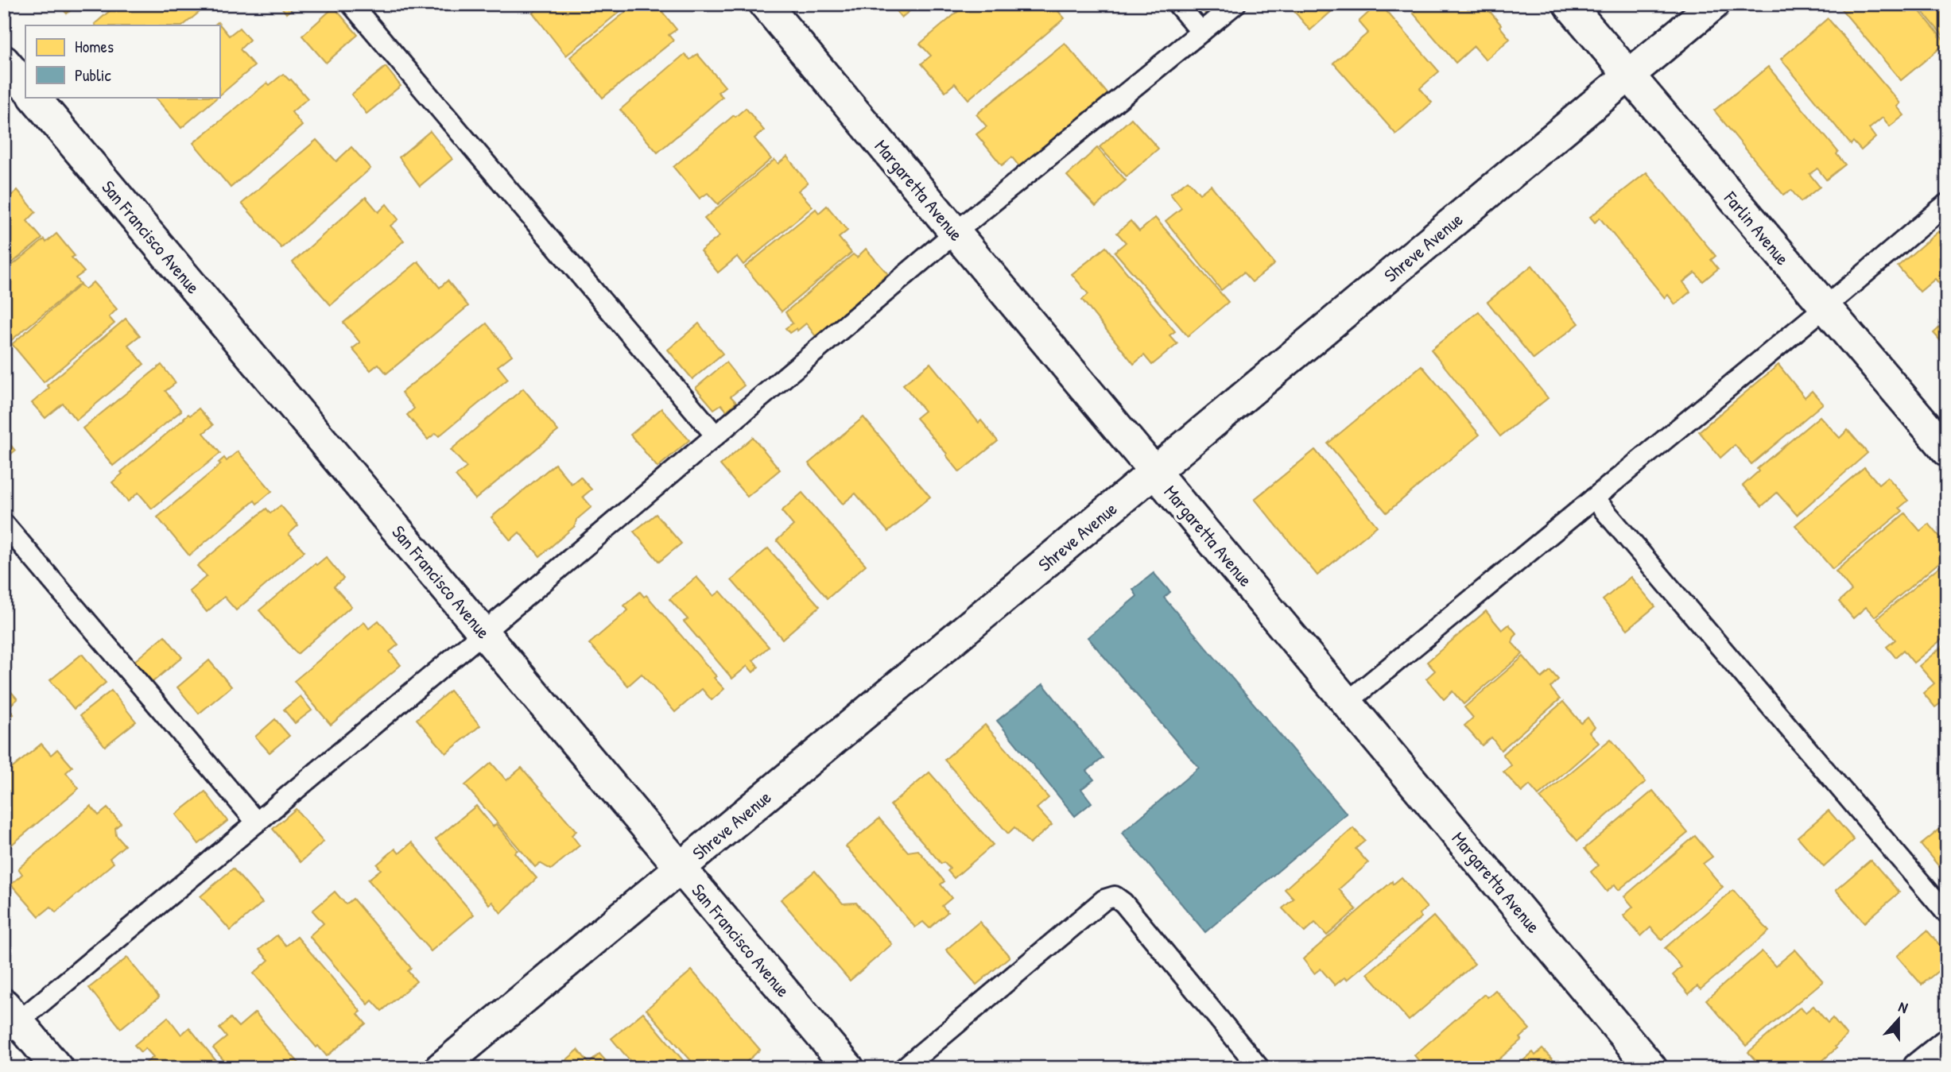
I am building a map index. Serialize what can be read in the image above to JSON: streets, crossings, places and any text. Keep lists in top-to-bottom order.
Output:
{
  "streets": {
    "street": [
      "Margaretta Avenue",
      "Farlin Avenue",
      "San Francisco Avenue",
      "Shreve Avenue"
    ]
  },
  "crossings": [
    ["Margaretta Avenue", "Shreve Avenue"],
    ["Farlin Avenue", "Shreve Avenue"],
    ["San Francisco Avenue", "Shreve Avenue"]
  ],
  "legend": ["Homes", "Public"],
  "north": "top"
}
